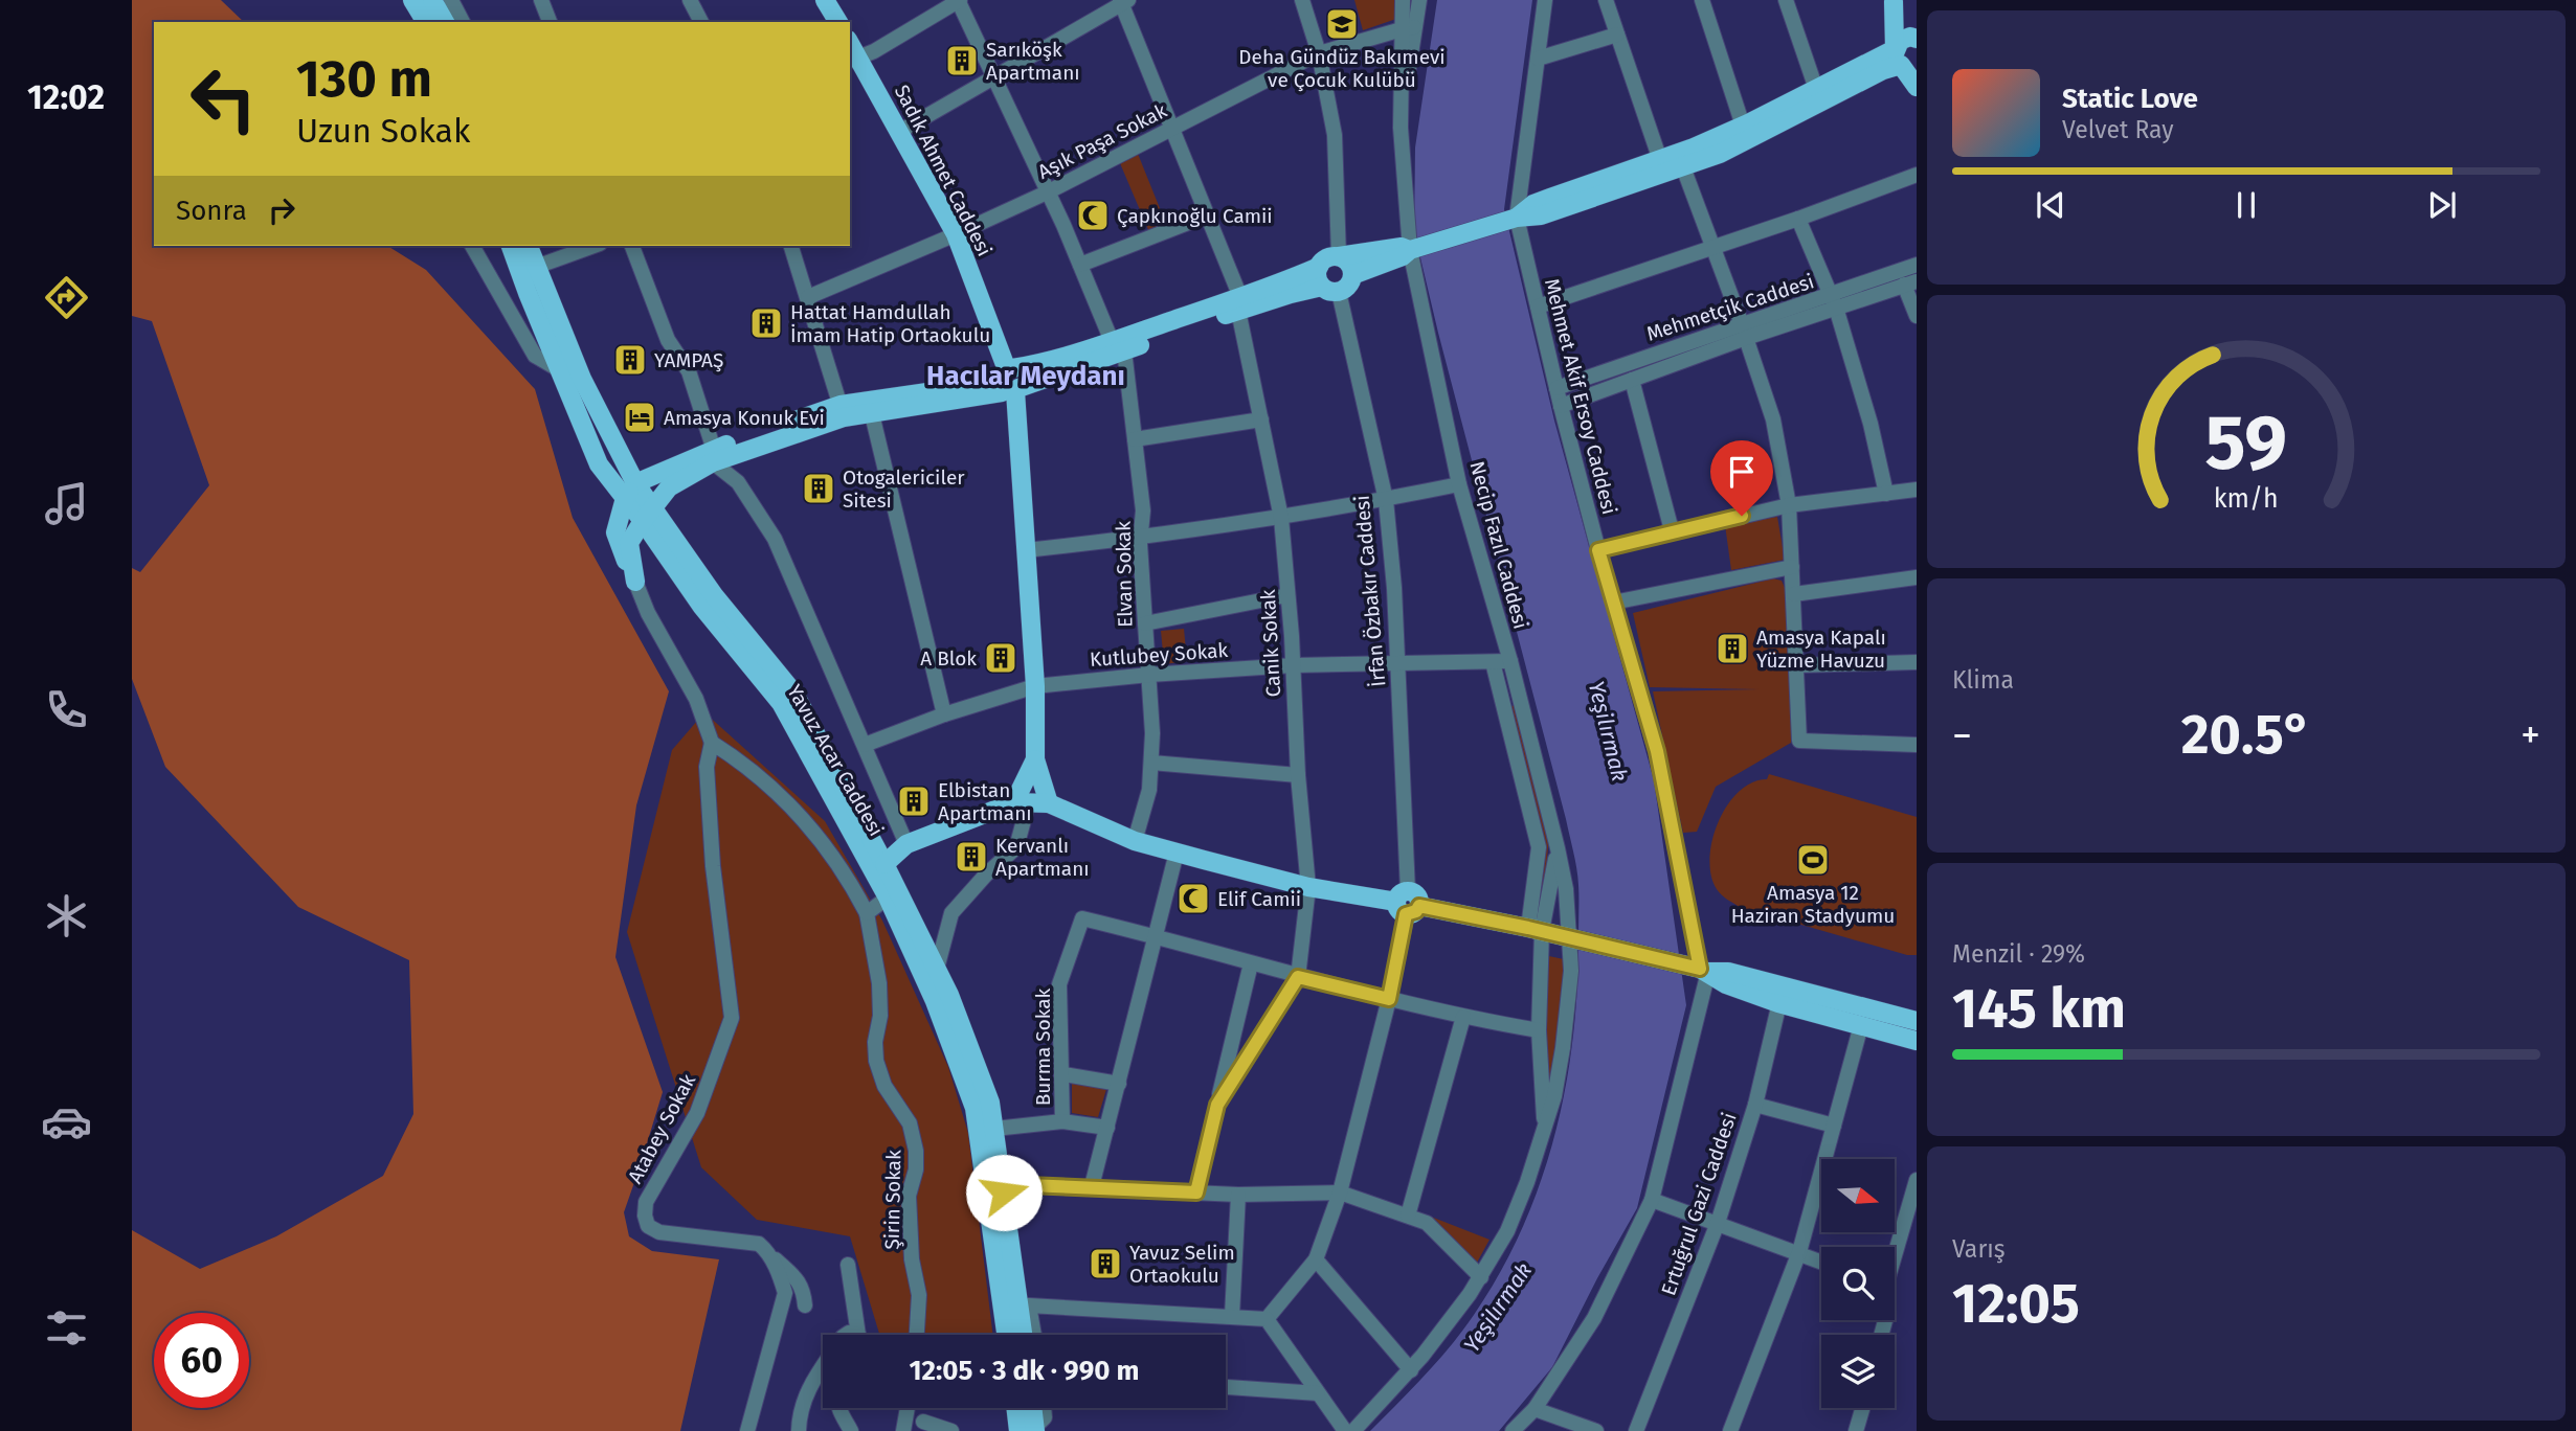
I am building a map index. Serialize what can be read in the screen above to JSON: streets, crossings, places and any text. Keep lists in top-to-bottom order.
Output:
{
  "streets": {
    "main road": ["Sadık Ahmet Caddesi", "Yavuz Acar Caddesi"],
    "street": [
      "Aşık Paşa Sokak",
      "Mehmetçik Caddesi",
      "Mehmet Akif Ersoy Caddesi",
      "Necip Fazıl Caddesi",
      "Elvan Sokak",
      "İrfan Özbakır Caddesi",
      "Canik Sokak",
      "Kutlubey Sokak",
      "Burma Sokak",
      "Atabey Sokak",
      "Şirin Sokak",
      "Ertuğrul Gazi Caddesi"
    ]
  },
  "crossings": [
    ["Aşık Paşa Sokak", "Sadık Ahmet Caddesi"],
    ["Aşık Paşa Sokak", "Necip Fazıl Caddesi"],
    ["Aşık Paşa Sokak", "Elvan Sokak"],
    ["Aşık Paşa Sokak", "Canik Sokak"],
    ["Mehmetçik Caddesi", "Mehmet Akif Ersoy Caddesi"],
    ["Necip Fazıl Caddesi", "Kutlubey Sokak"],
    ["Elvan Sokak", "Kutlubey Sokak"],
    ["İrfan Özbakır Caddesi", "Kutlubey Sokak"],
    ["İrfan Özbakır Caddesi", "Burma Sokak"],
    ["Canik Sokak", "Kutlubey Sokak"],
    ["Canik Sokak", "Burma Sokak"]
  ],
  "districts": ["Hacılar Meydanı"],
  "water": ["Yeşilırmak"],
  "places": {
    "school or university": ["Deha Gündüz Bakımevi ve Çocuk Kulübü"],
    "building": [
      "Sarıköşk Apartmanı",
      "Hattat Hamdullah İmam Hatip Ortaokulu",
      "YAMPAŞ",
      "Otogalericiler Sitesi",
      "Amasya Kapalı Yüzme Havuzu",
      "A Blok",
      "Elbistan Apartmanı",
      "Kervanlı Apartmanı",
      "Yavuz Selim Ortaokulu"
    ],
    "mosque": ["Çapkınoğlu Camii", "Elif Camii"],
    "hotel": ["Amasya Konuk Evi"],
    "sports": ["Amasya 12 Haziran Stadyumu"]
  },
  "north": "right",
  "page": {
    "tabs": "12:02",
    "turn": ["130 m", "Uzun Sokak"],
    "song": ["Static Love", "Velvet Ray"],
    "then": "Sonra",
    "tile": [
      "Klima",
      ["Menzil · 29%", "145 km"],
      ["Varış", "12:05"]
    ],
    "heat": ["−", "20.5°", "+"],
    "limit": "60",
    "trip": "12:05 · 3 dk · 990 m",
    "gauge": ["59", "km/h"]
  }
}
